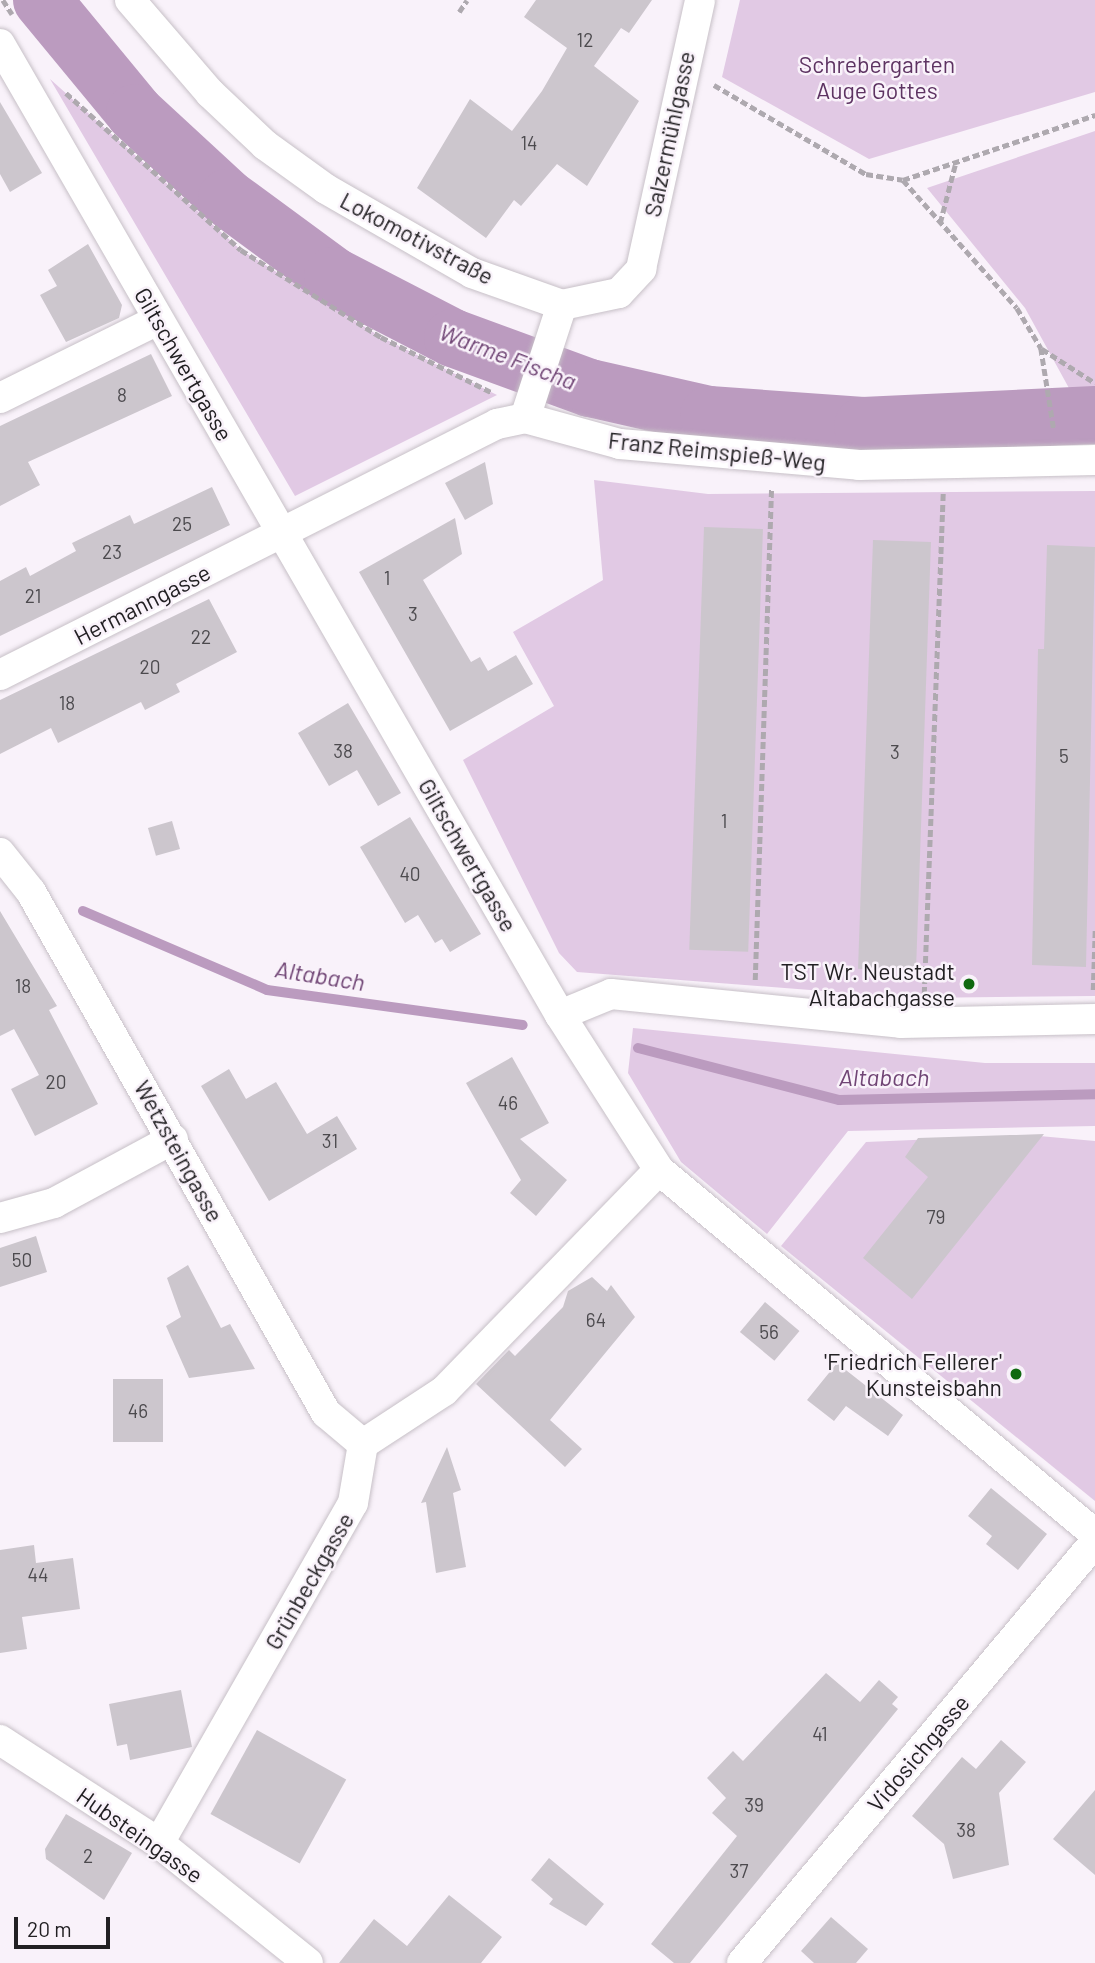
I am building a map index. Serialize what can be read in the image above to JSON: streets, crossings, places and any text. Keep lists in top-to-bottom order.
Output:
{
  "streets": {
    "street": [
      "Salzermühlgasse",
      "Lokomotivstraße",
      "Giltschwertgasse",
      "Franz Reimspieß-Weg",
      "Hermanngasse",
      "Wetzsteingasse",
      "Grünbeckgasse",
      "Vidosichgasse",
      "Hubsteingasse"
    ]
  },
  "crossings": [
    ["Salzermühlgasse", "Lokomotivstraße"],
    ["Giltschwertgasse", "Hermanngasse"],
    ["Wetzsteingasse", "Grünbeckgasse"],
    ["Grünbeckgasse", "Hubsteingasse"]
  ],
  "water": ["Warme Fischa", "Altabach"],
  "parks": ["Schrebergarten Auge Gottes"],
  "places": ["TST Wr. Neustadt Altabachgasse", "'Friedrich Fellerer' Kunsteisbahn"],
  "house_numbers": [
    "12",
    "14",
    "8",
    "25",
    "23",
    "1",
    "21",
    "3",
    "22",
    "20",
    "18",
    "38",
    "3",
    "5",
    "1",
    "40",
    "18",
    "20",
    "46",
    "31",
    "79",
    "50",
    "64",
    "56",
    "46",
    "44",
    "41",
    "39",
    "38",
    "2",
    "37"
  ],
  "scale_bar": "20 m"
}
